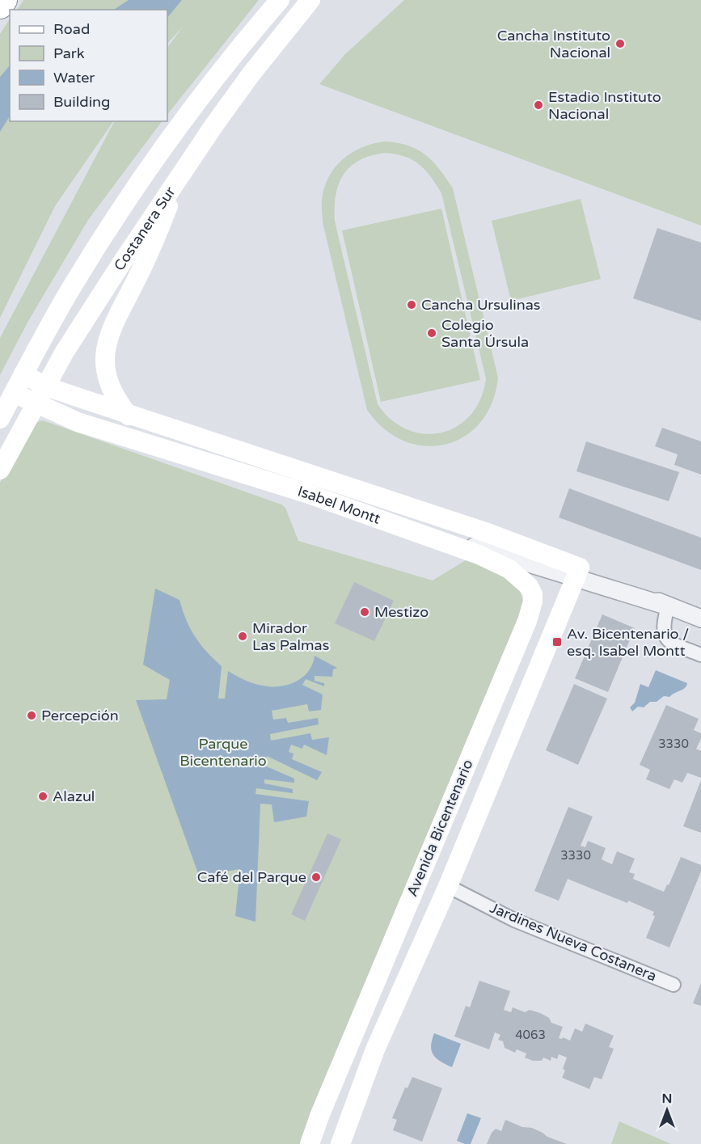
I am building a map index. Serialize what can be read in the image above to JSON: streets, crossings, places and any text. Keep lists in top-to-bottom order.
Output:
{
  "streets": {
    "main road": ["Costanera Sur", "Isabel Montt", "Avenida Bicentenario"],
    "street": ["Jardines Nueva Costanera"]
  },
  "crossings": [
    ["Costanera Sur", "Isabel Montt"],
    ["Isabel Montt", "Avenida Bicentenario"],
    ["Avenida Bicentenario", "Jardines Nueva Costanera"]
  ],
  "parks": ["Parque Bicentenario"],
  "places": {
    "other": [
      "Cancha Instituto Nacional",
      "Estadio Instituto Nacional",
      "Cancha Ursulinas",
      "Colegio Santa Úrsula",
      "Mestizo",
      "Mirador Las Palmas",
      "Percepción",
      "Alazul",
      "Café del Parque"
    ],
    "transit": ["Av. Bicentenario / esq. Isabel Montt"]
  },
  "house_numbers": ["3330", "3330", "4063"],
  "legend": [
    "Road",
    "Park",
    "Water",
    "Building"
  ],
  "north": "top"
}
